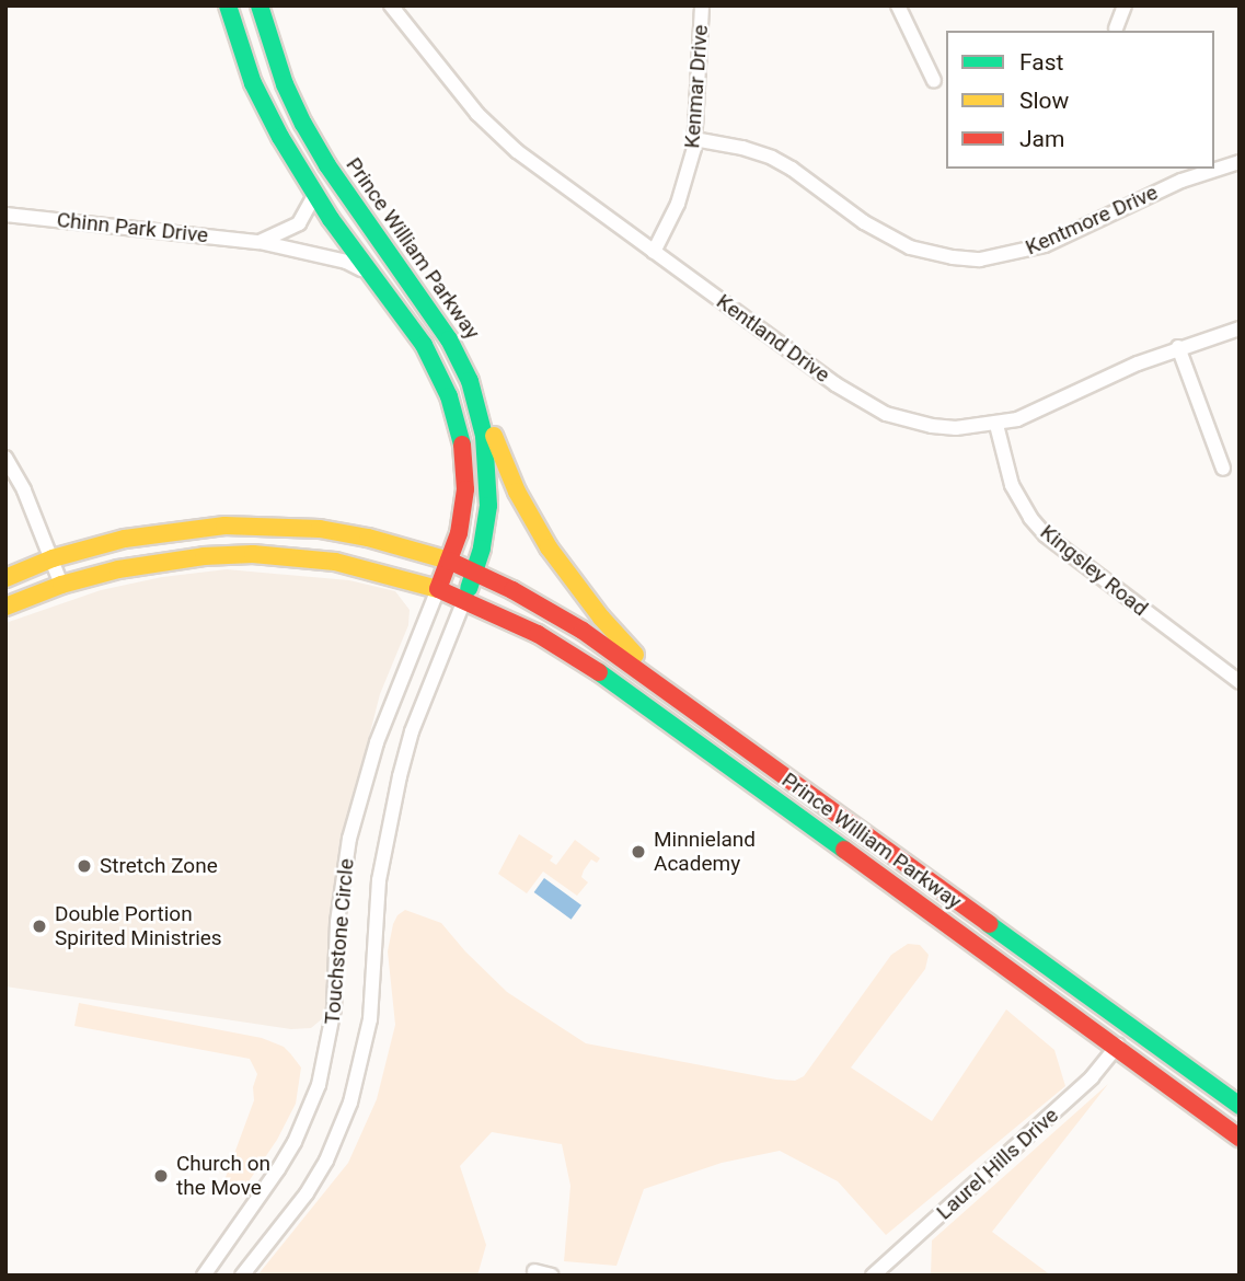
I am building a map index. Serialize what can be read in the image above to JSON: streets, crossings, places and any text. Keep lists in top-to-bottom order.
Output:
{
  "streets": {
    "main road": ["Prince William Parkway"],
    "street": [
      "Kenmar Drive",
      "Kentmore Drive",
      "Chinn Park Drive",
      "Kentland Drive",
      "Kingsley Road",
      "Touchstone Circle",
      "Laurel Hills Drive"
    ]
  },
  "crossings": [
    ["Kenmar Drive", "Kentmore Drive"],
    ["Kenmar Drive", "Kentland Drive"],
    ["Prince William Parkway", "Touchstone Circle"],
    ["Prince William Parkway", "Laurel Hills Drive"],
    ["Kentland Drive", "Kingsley Road"]
  ],
  "places": [
    "Minnieland Academy",
    "Stretch Zone",
    "Double Portion Spirited Ministries",
    "Church on the Move"
  ],
  "legend": ["Fast", "Slow", "Jam"]
}
